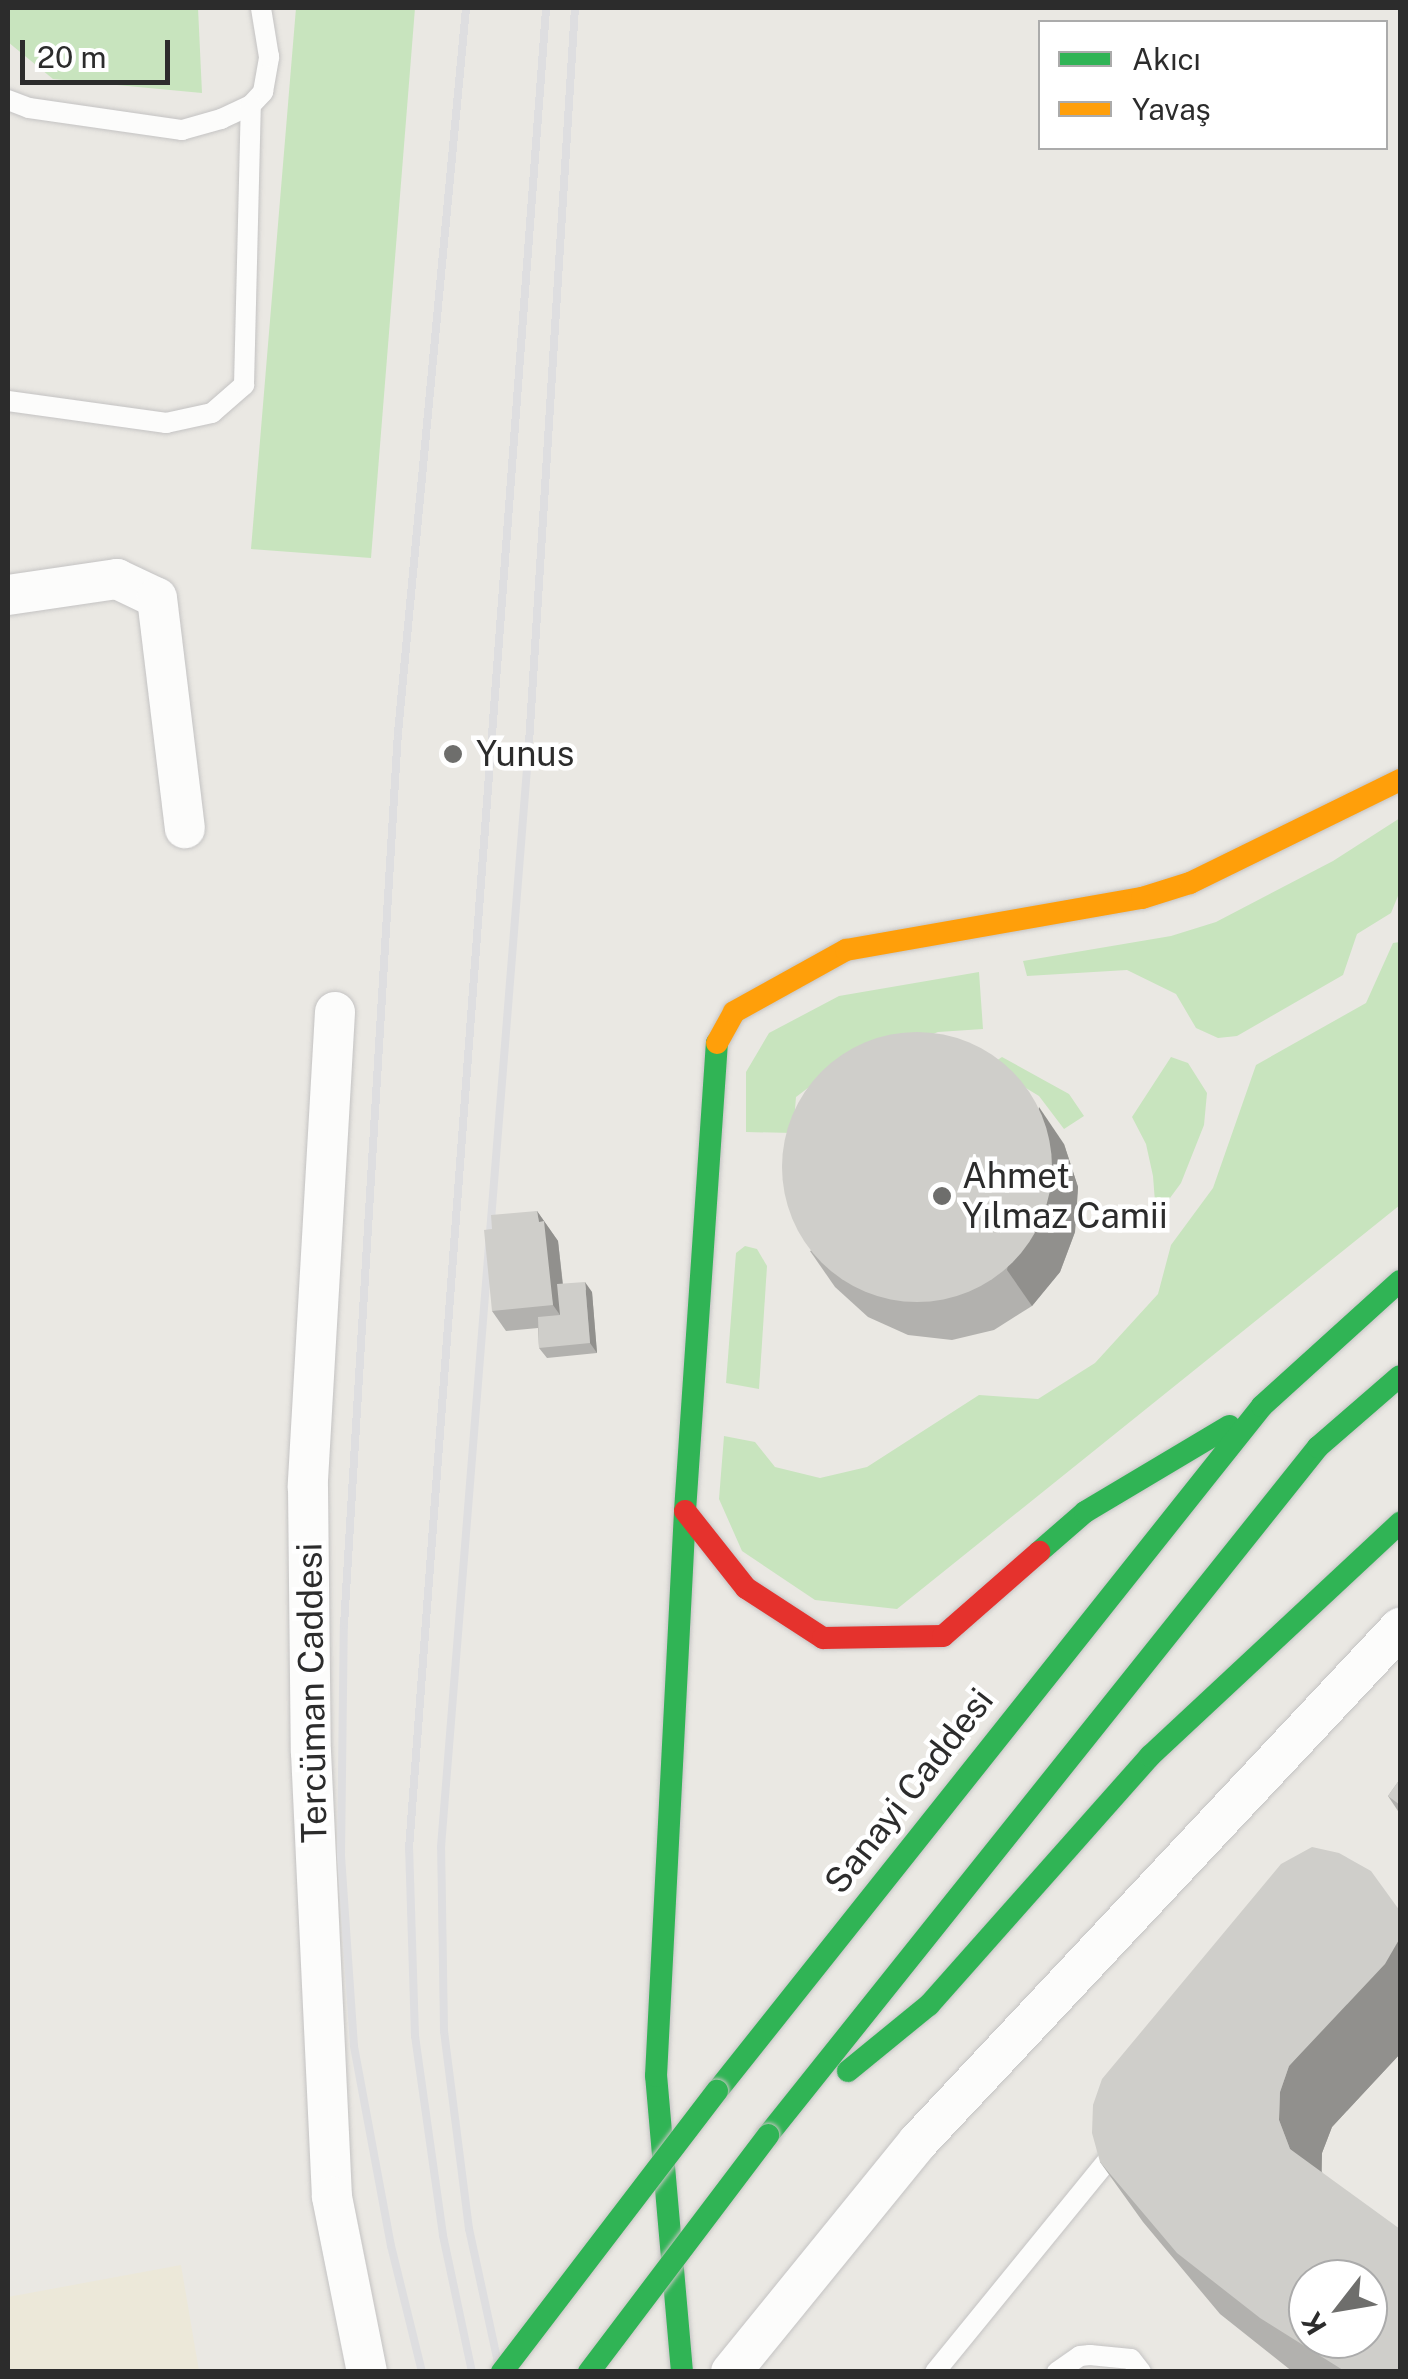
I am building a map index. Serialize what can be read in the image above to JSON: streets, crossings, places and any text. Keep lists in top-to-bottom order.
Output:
{
  "streets": {
    "main road": ["Sanayi Caddesi"],
    "street": ["Tercüman Caddesi"]
  },
  "places": ["Yunus", "Ahmet Yılmaz Camii"],
  "legend": ["Akıcı", "Yavaş"],
  "scale_bar": "20 m",
  "north": "bottom left"
}
